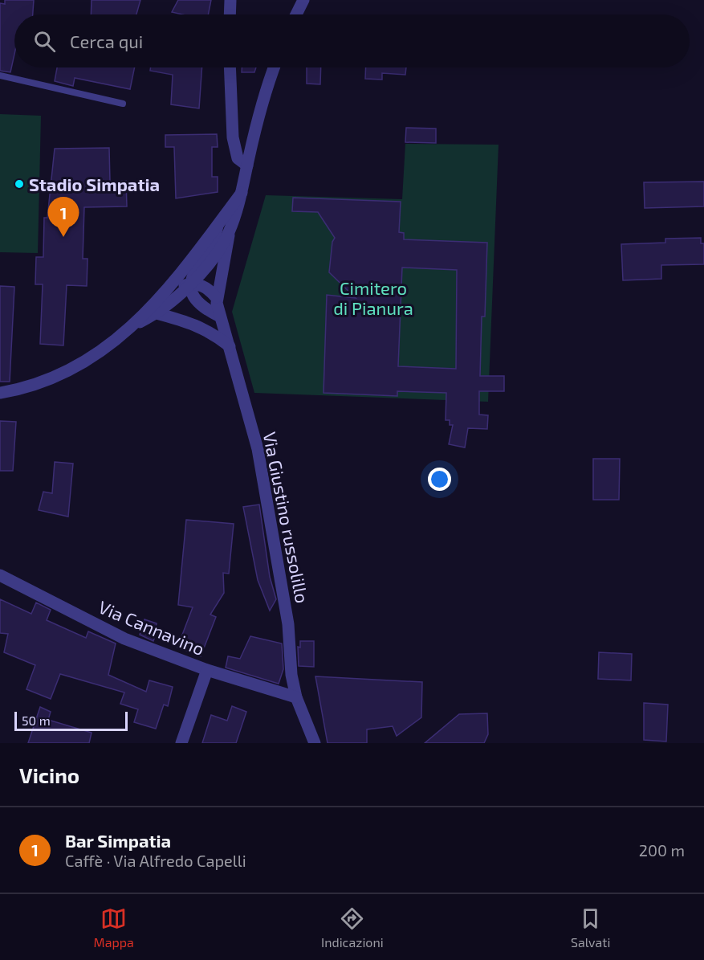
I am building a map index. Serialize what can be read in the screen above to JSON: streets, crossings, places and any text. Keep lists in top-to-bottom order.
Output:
{
  "streets": {
    "street": ["Via Giustino russolillo", "Via Cannavino"]
  },
  "crossings": [
    ["Via Giustino russolillo", "Via Cannavino"]
  ],
  "parks": ["Cimitero di Pianura"],
  "places": ["Stadio Simpatia"],
  "scale_bar": "50 m",
  "page": {
    "search": "Cerca qui",
    "pins": "1",
    "scale": "50 m",
    "heading": "Vicino",
    "list": [
      {
        "mark": "1",
        "name": "Bar Simpatia",
        "note": "Caffè · Via Alfredo Capelli",
        "value": "200 m"
      }
    ],
    "nav": ["Mappa", "Indicazioni", "Salvati"]
  }
}
